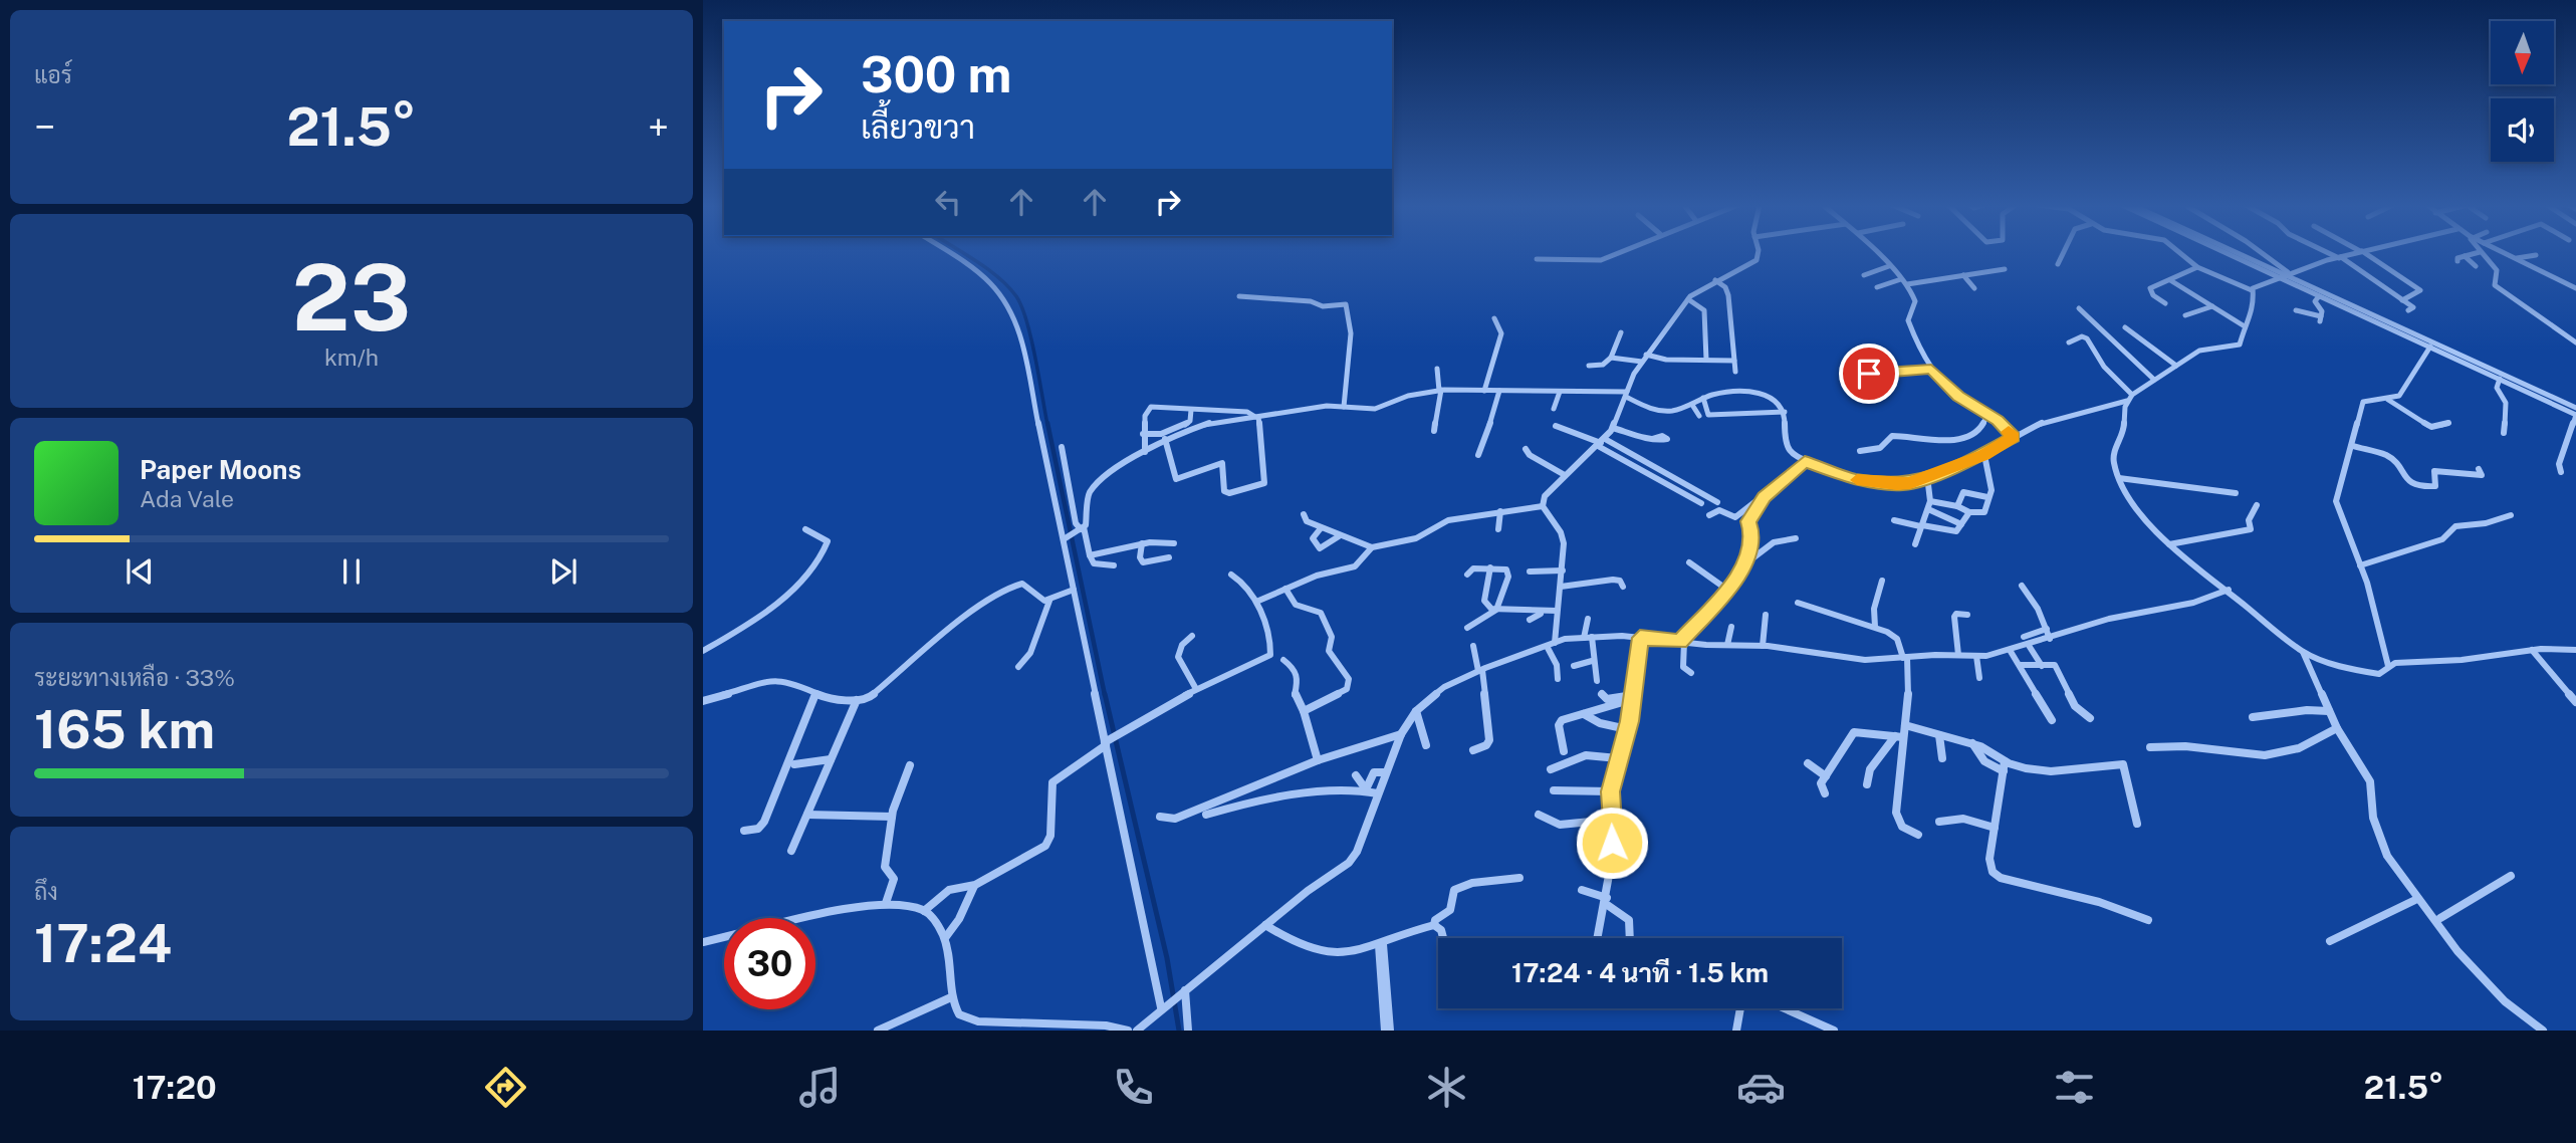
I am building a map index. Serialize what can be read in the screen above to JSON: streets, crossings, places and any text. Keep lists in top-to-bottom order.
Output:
{
  "north": "bottom",
  "page": {
    "tile": [
      "แอร์",
      ["23", "km/h"],
      ["ระยะทางเหลือ · 33%", "165 km"],
      ["ถึง", "17:24"]
    ],
    "turn": ["300 m", "เลี้ยวขวา"],
    "heat": ["−", "21.5°", "+"],
    "song": ["Paper Moons", "Ada Vale"],
    "limit": "30",
    "trip": "17:24 · 4 นาที · 1.5 km",
    "tabs": ["17:20", "21.5°"]
  }
}
